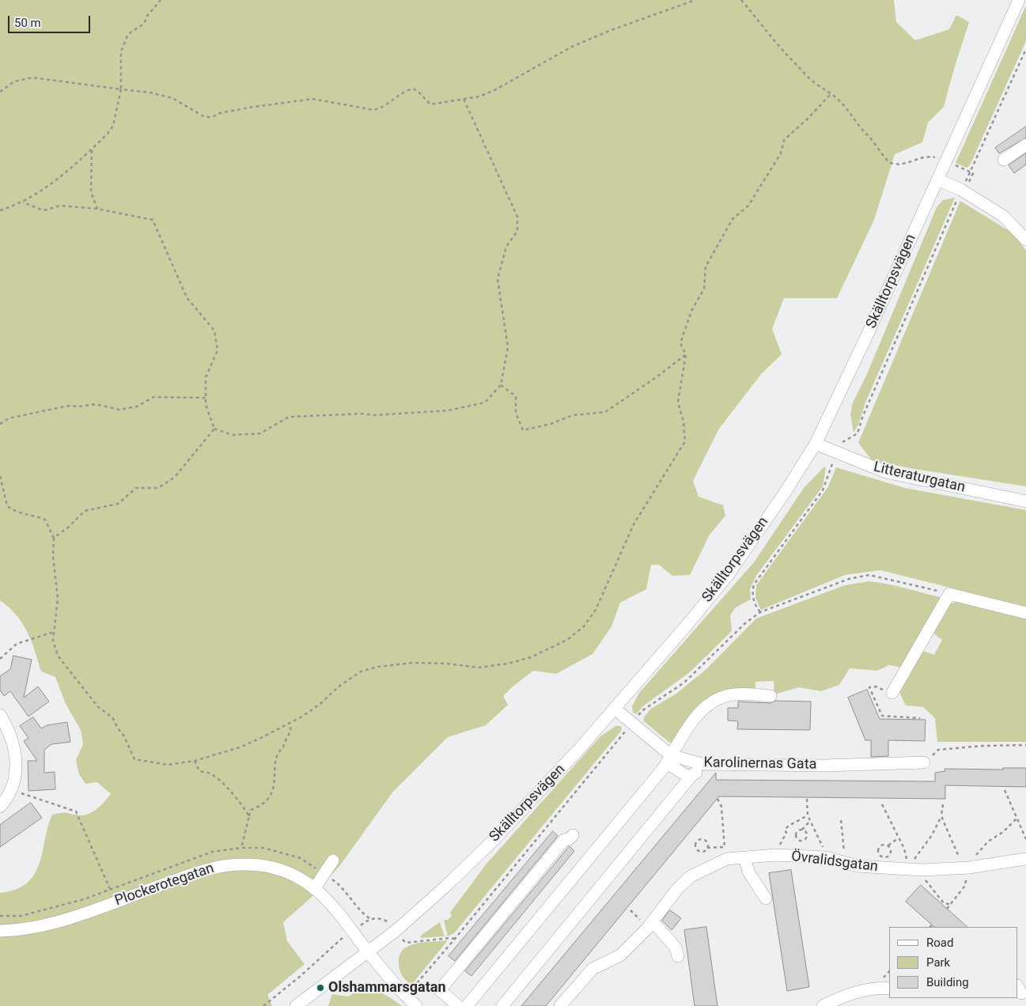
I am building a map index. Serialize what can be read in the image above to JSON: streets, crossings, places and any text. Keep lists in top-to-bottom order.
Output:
{
  "streets": {
    "street": [
      "Skälltorpsvägen",
      "Litteraturgatan",
      "Karolinernas Gata",
      "Övralidsgatan",
      "Plockerotegatan"
    ]
  },
  "crossings": [
    ["Skälltorpsvägen", "Litteraturgatan"],
    ["Skälltorpsvägen", "Karolinernas Gata"],
    ["Skälltorpsvägen", "Plockerotegatan"]
  ],
  "places": ["Olshammarsgatan"],
  "legend": ["Road", "Park", "Building"],
  "scale_bar": "50 m"
}
